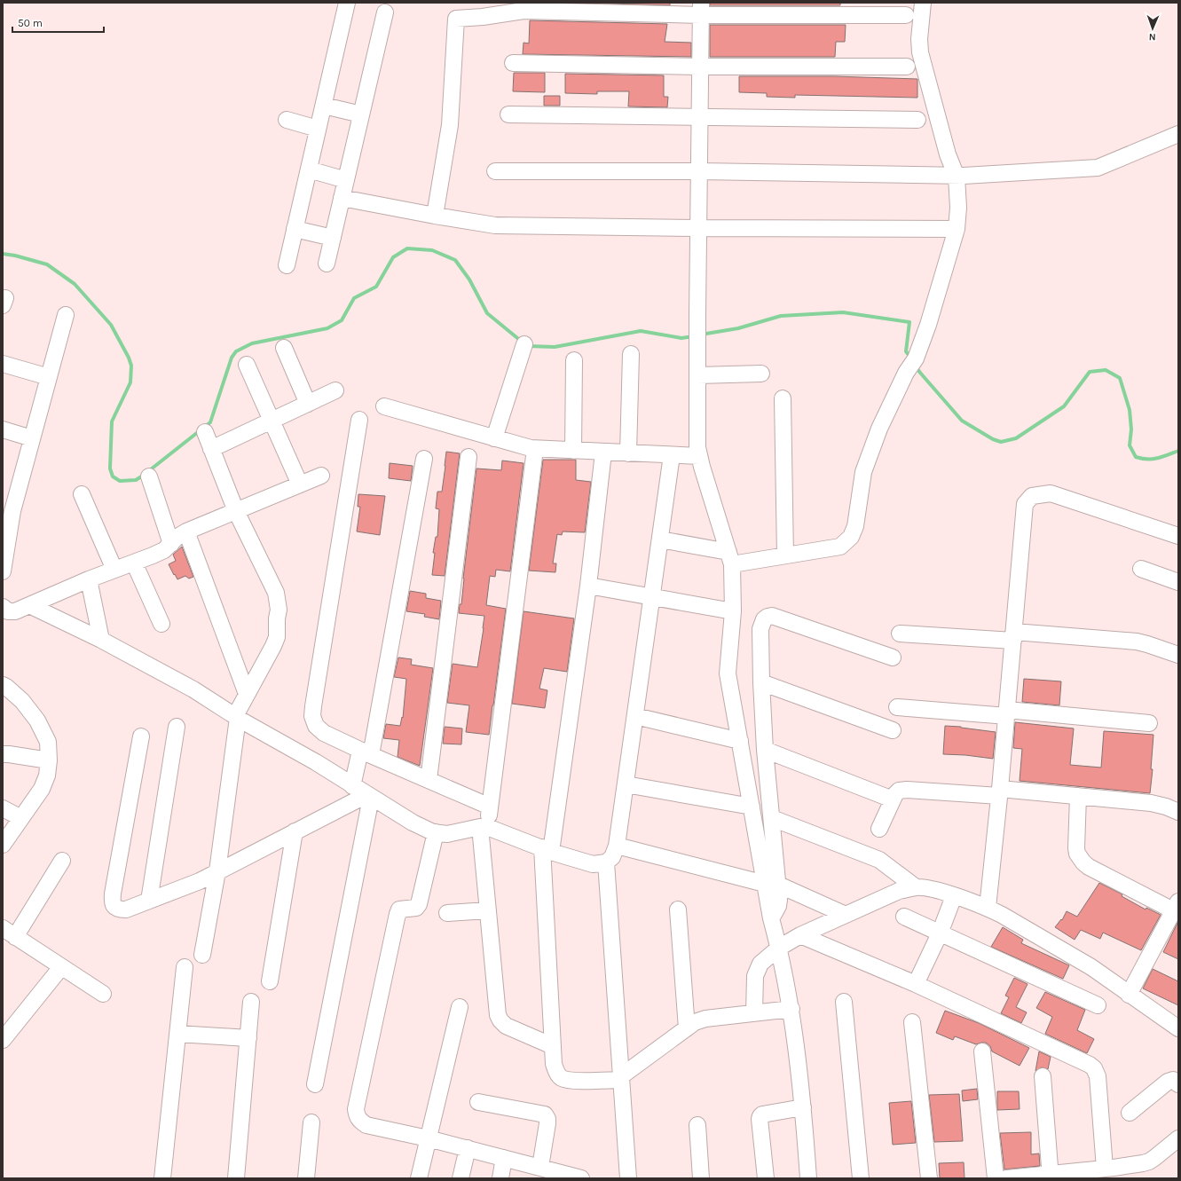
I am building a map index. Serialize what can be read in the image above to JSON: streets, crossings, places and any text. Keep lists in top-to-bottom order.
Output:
{
  "scale_bar": "50 m",
  "north": "bottom"
}
